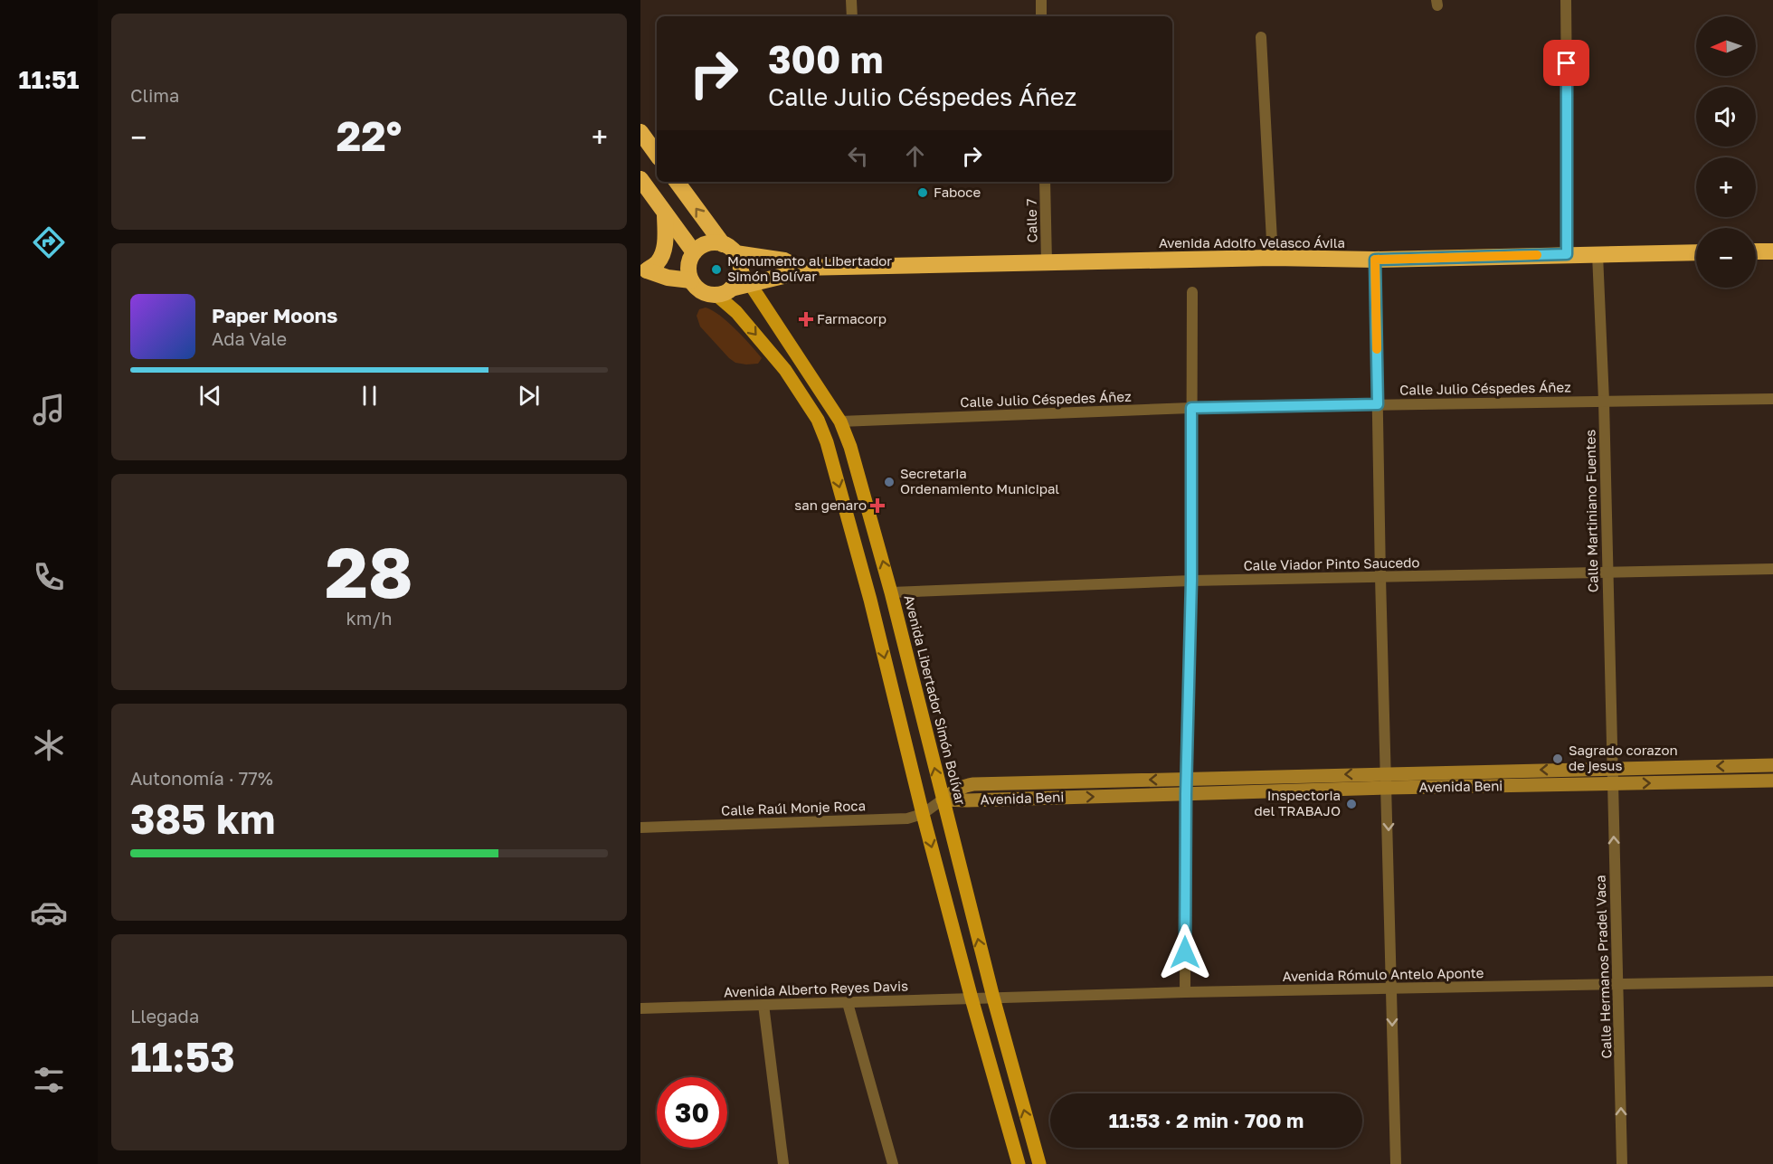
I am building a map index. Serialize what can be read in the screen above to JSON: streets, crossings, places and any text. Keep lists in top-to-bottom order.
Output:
{
  "streets": {
    "highway": ["Avenida Adolfo Velasco Ávila"],
    "main road": ["Avenida Libertador Simón Bolívar", "Avenida Beni"],
    "street": [
      "Calle 7",
      "Calle Julio Céspedes Áñez",
      "Calle Martiniano Fuentes",
      "Calle Viador Pinto Saucedo",
      "Calle Raúl Monje Roca",
      "Calle Hermanos Pradel Vaca",
      "Avenida Rómulo Antelo Aponte",
      "Avenida Alberto Reyes Davis"
    ]
  },
  "crossings": [
    ["Calle 7", "Avenida Adolfo Velasco Ávila"],
    ["Avenida Adolfo Velasco Ávila", "Calle Martiniano Fuentes"],
    ["Avenida Adolfo Velasco Ávila", "Avenida Libertador Simón Bolívar"],
    ["Calle Julio Céspedes Áñez", "Calle Martiniano Fuentes"],
    ["Calle Julio Céspedes Áñez", "Avenida Libertador Simón Bolívar"],
    ["Calle Martiniano Fuentes", "Calle Viador Pinto Saucedo"],
    ["Calle Martiniano Fuentes", "Avenida Beni"],
    ["Calle Martiniano Fuentes", "Calle Hermanos Pradel Vaca"],
    ["Calle Viador Pinto Saucedo", "Avenida Libertador Simón Bolívar"],
    ["Avenida Libertador Simón Bolívar", "Avenida Beni"],
    ["Avenida Libertador Simón Bolívar", "Calle Raúl Monje Roca"],
    ["Avenida Libertador Simón Bolívar", "Avenida Rómulo Antelo Aponte"],
    ["Avenida Libertador Simón Bolívar", "Avenida Alberto Reyes Davis"],
    ["Avenida Beni", "Calle Raúl Monje Roca"],
    ["Avenida Beni", "Calle Hermanos Pradel Vaca"],
    ["Calle Hermanos Pradel Vaca", "Avenida Rómulo Antelo Aponte"],
    ["Avenida Rómulo Antelo Aponte", "Avenida Alberto Reyes Davis"]
  ],
  "one_way": ["Calle Hermanos Pradel Vaca"],
  "places": {
    "other": [
      "Faboce",
      "Monumento al Libertador Simón Bolívar",
      "Secretaria Ordenamiento Municipal",
      "Sagrado corazon de jesus",
      "Inspectoria del TRABAJO"
    ],
    "health": ["Farmacorp", "san genaro"]
  },
  "north": "left",
  "page": {
    "tabs": "11:51",
    "tile": [
      "Clima",
      ["28", "km/h"],
      ["Autonomía · 77%", "385 km"],
      ["Llegada", "11:53"]
    ],
    "map_buttons": ["+", "−"],
    "turn": ["300 m", "Calle Julio Céspedes Áñez"],
    "heat": ["−", "22°", "+"],
    "song": ["Paper Moons", "Ada Vale"],
    "limit": "30",
    "trip": "11:53 · 2 min · 700 m"
  }
}
